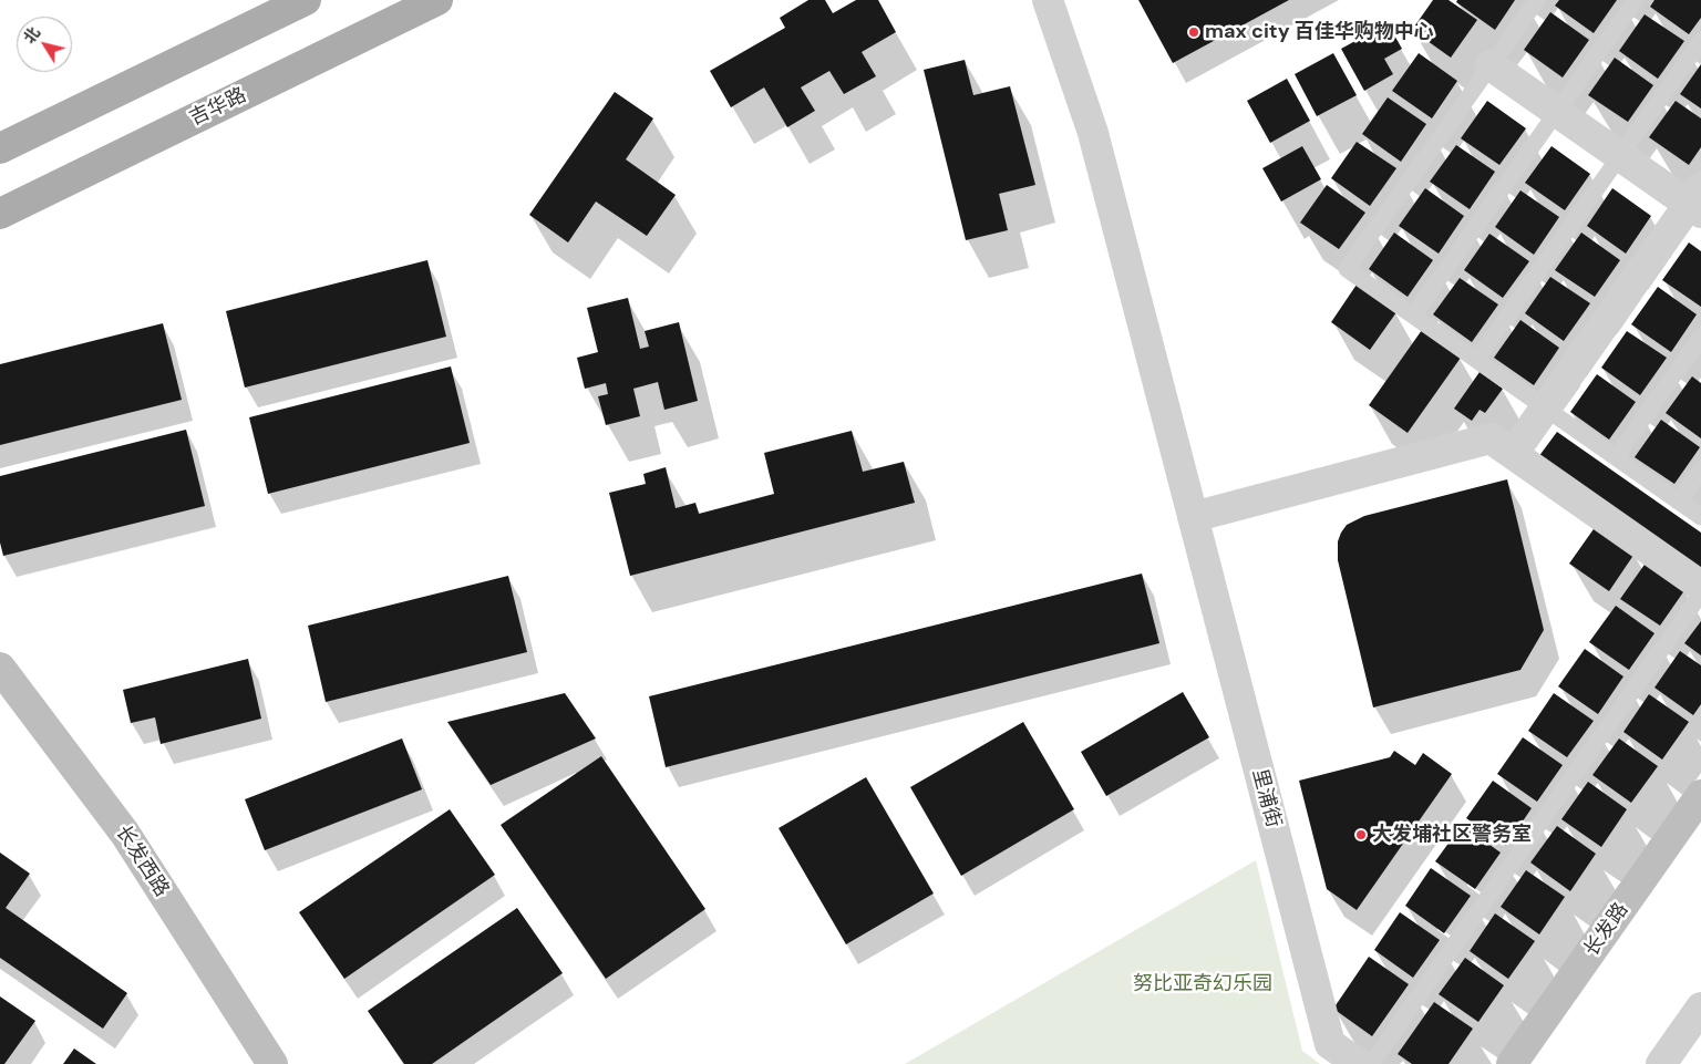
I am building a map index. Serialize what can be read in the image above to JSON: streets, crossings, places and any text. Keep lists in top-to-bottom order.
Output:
{
  "streets": {
    "main road": ["吉华路"],
    "street": ["里浦街", "长发西路", "长发路"]
  },
  "parks": ["努比亚奇幻乐园"],
  "places": ["max city 百佳华购物中心", "大发埔社区警务室"],
  "north": "top left"
}
